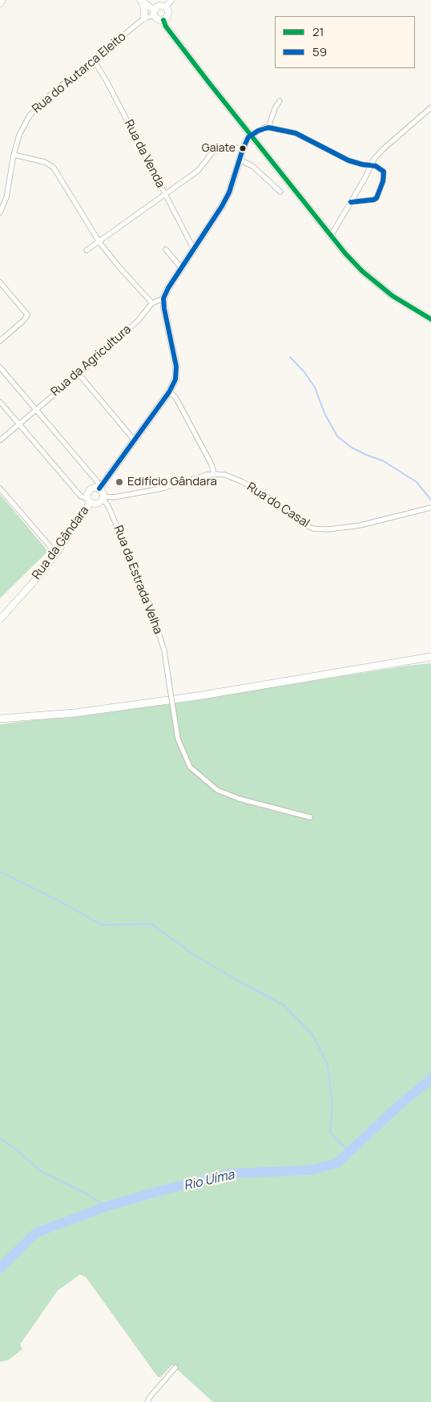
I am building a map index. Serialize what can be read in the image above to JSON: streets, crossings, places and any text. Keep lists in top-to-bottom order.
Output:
{
  "streets": {
    "main road": ["Rua da Gândara"],
    "street": [
      "Rua do Autarca Eleito",
      "Rua da Venda",
      "Rua da Agricultura",
      "Rua do Casal",
      "Rua da Estrada Velha"
    ]
  },
  "crossings": [
    ["Rua do Autarca Eleito", "Rua da Venda"],
    ["Rua da Agricultura", "Rua da Gândara"],
    ["Rua do Casal", "Rua da Gândara"],
    ["Rua do Casal", "Rua da Estrada Velha"],
    ["Rua da Gândara", "Rua da Estrada Velha"]
  ],
  "water": ["Rio Uíma"],
  "places": ["Gaiate", "Edifício Gândara"],
  "lines": ["transit line 21", "transit line 59"],
  "legend": ["21", "59"]
}
